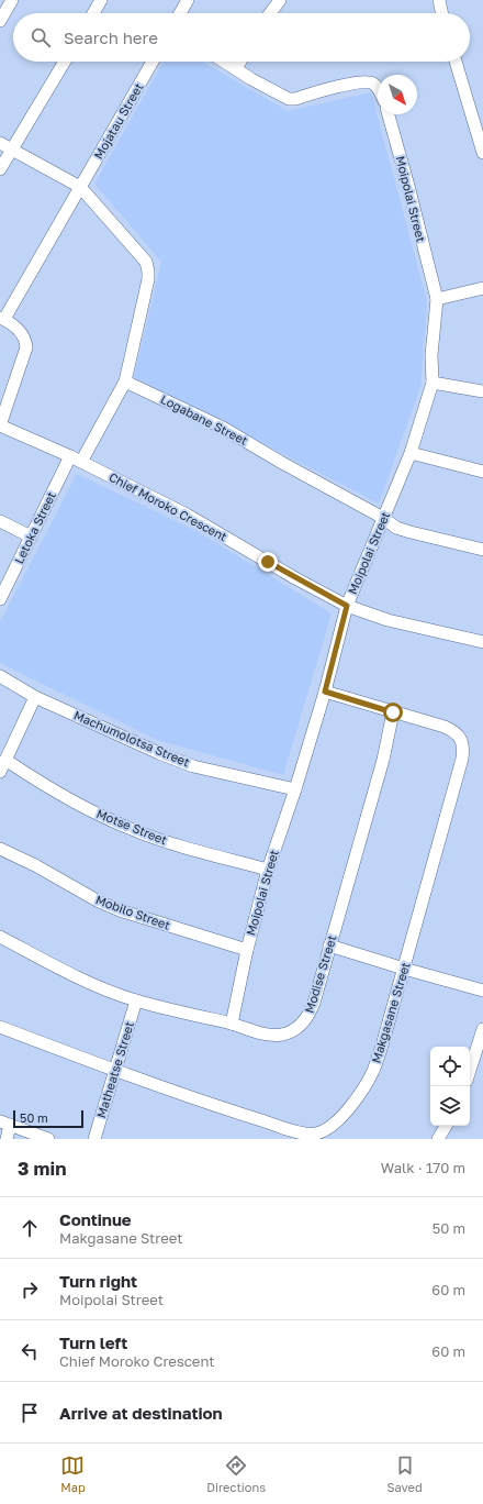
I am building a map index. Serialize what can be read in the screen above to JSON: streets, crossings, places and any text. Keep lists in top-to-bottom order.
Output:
{
  "streets": {
    "street": [
      "Mojatau Street",
      "Moipolai Street",
      "Logabane Street",
      "Chief Moroko Crescent",
      "Letoka Street",
      "Machumolotsa Street",
      "Motse Street",
      "Mobilo Street",
      "Modise Street",
      "Makgasane Street",
      "Matheatse Street"
    ]
  },
  "crossings": [
    ["Moipolai Street", "Logabane Street"],
    ["Moipolai Street", "Chief Moroko Crescent"],
    ["Moipolai Street", "Machumolotsa Street"],
    ["Moipolai Street", "Motse Street"],
    ["Moipolai Street", "Mobilo Street"],
    ["Moipolai Street", "Modise Street"],
    ["Moipolai Street", "Makgasane Street"],
    ["Logabane Street", "Letoka Street"],
    ["Chief Moroko Crescent", "Letoka Street"],
    ["Modise Street", "Makgasane Street"],
    ["Modise Street", "Matheatse Street"],
    ["Makgasane Street", "Matheatse Street"]
  ],
  "scale_bar": "50 m",
  "north": "bottom right",
  "page": {
    "search": "Search here",
    "scale": "50 m",
    "heading": ["3 min", "Walk · 170 m"],
    "list": [
      ["Continue", "Makgasane Street", "50 m"],
      ["Turn right", "Moipolai Street", "60 m"],
      ["Turn left", "Chief Moroko Crescent", "60 m"],
      "Arrive at destination"
    ],
    "nav": ["Map", "Directions", "Saved"]
  }
}
